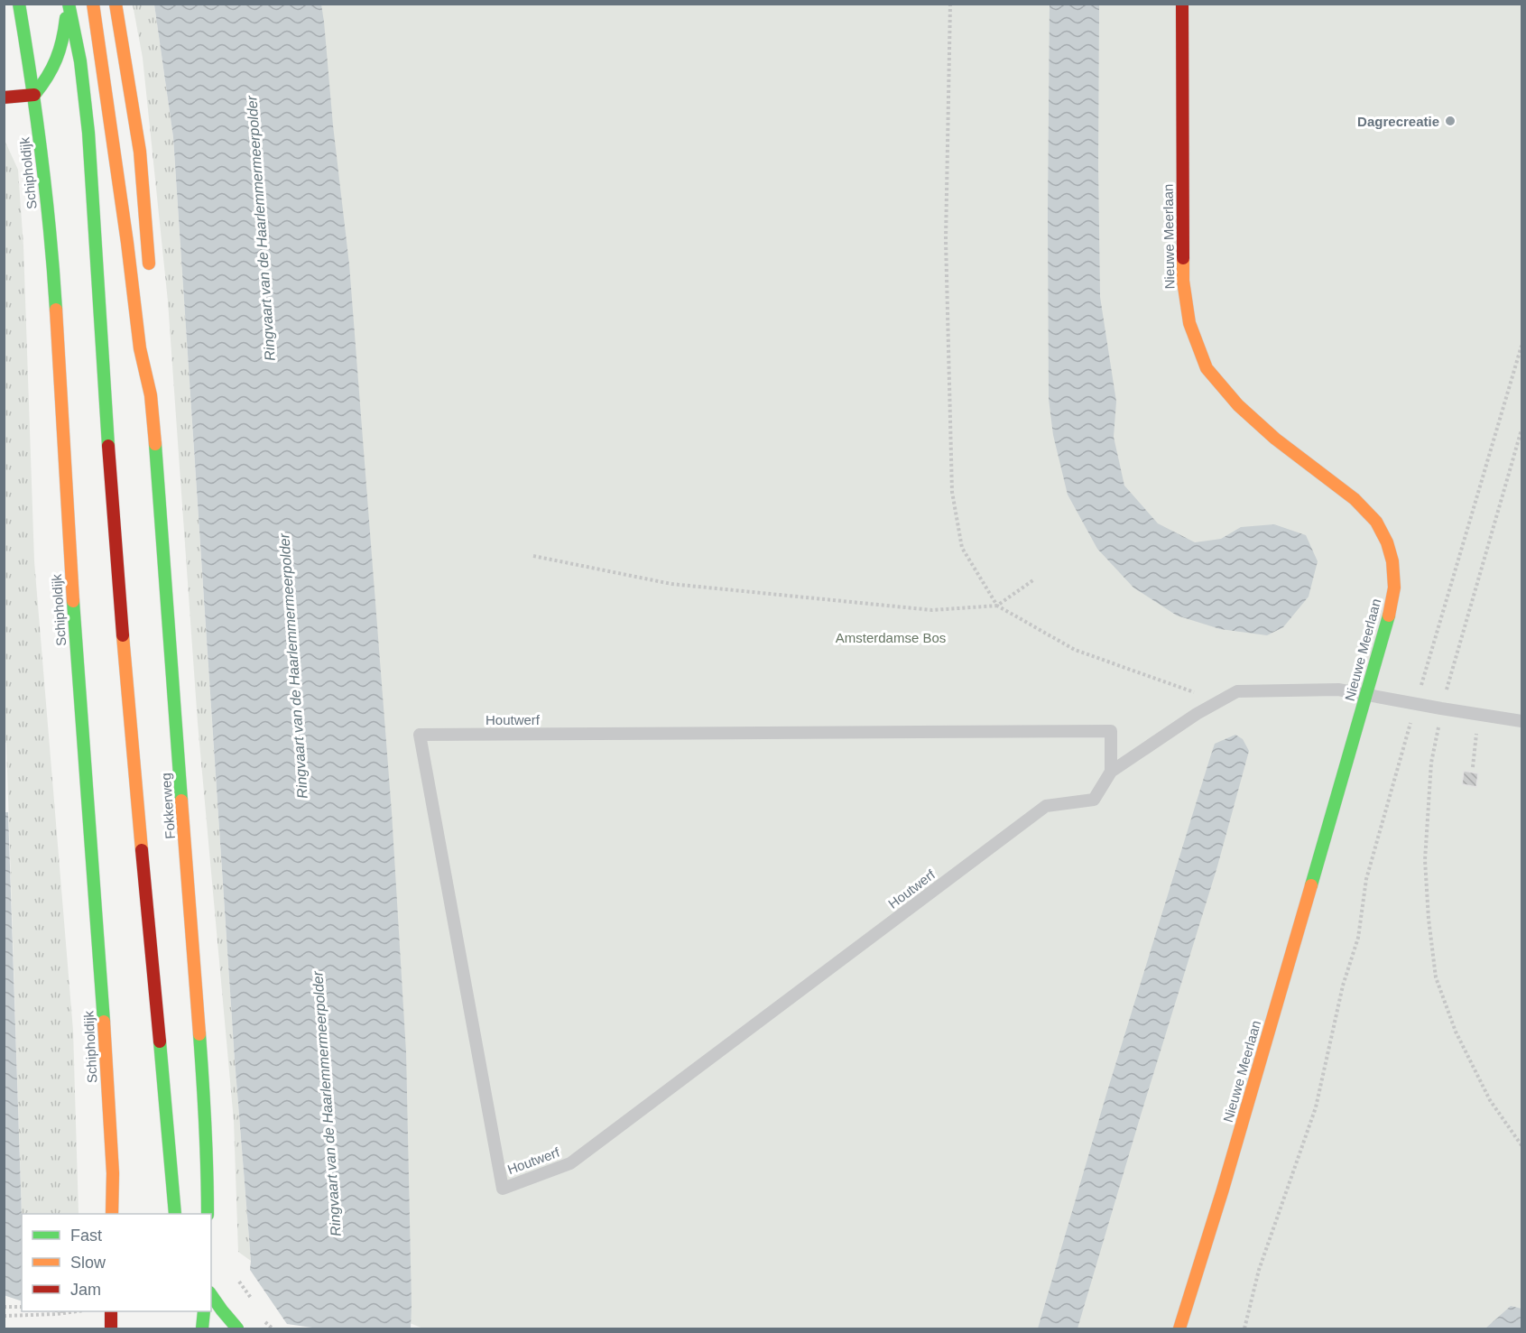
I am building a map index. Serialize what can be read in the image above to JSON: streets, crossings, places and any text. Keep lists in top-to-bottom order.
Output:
{
  "streets": {
    "main road": ["Schipholdijk", "Nieuwe Meerlaan", "Fokkerweg"],
    "lane": ["Houtwerf"]
  },
  "water": ["Ringvaart van de Haarlemmermeerpolder"],
  "parks": ["Amsterdamse Bos"],
  "places": ["Dagrecreatie"],
  "legend": ["Fast", "Slow", "Jam"]
}
